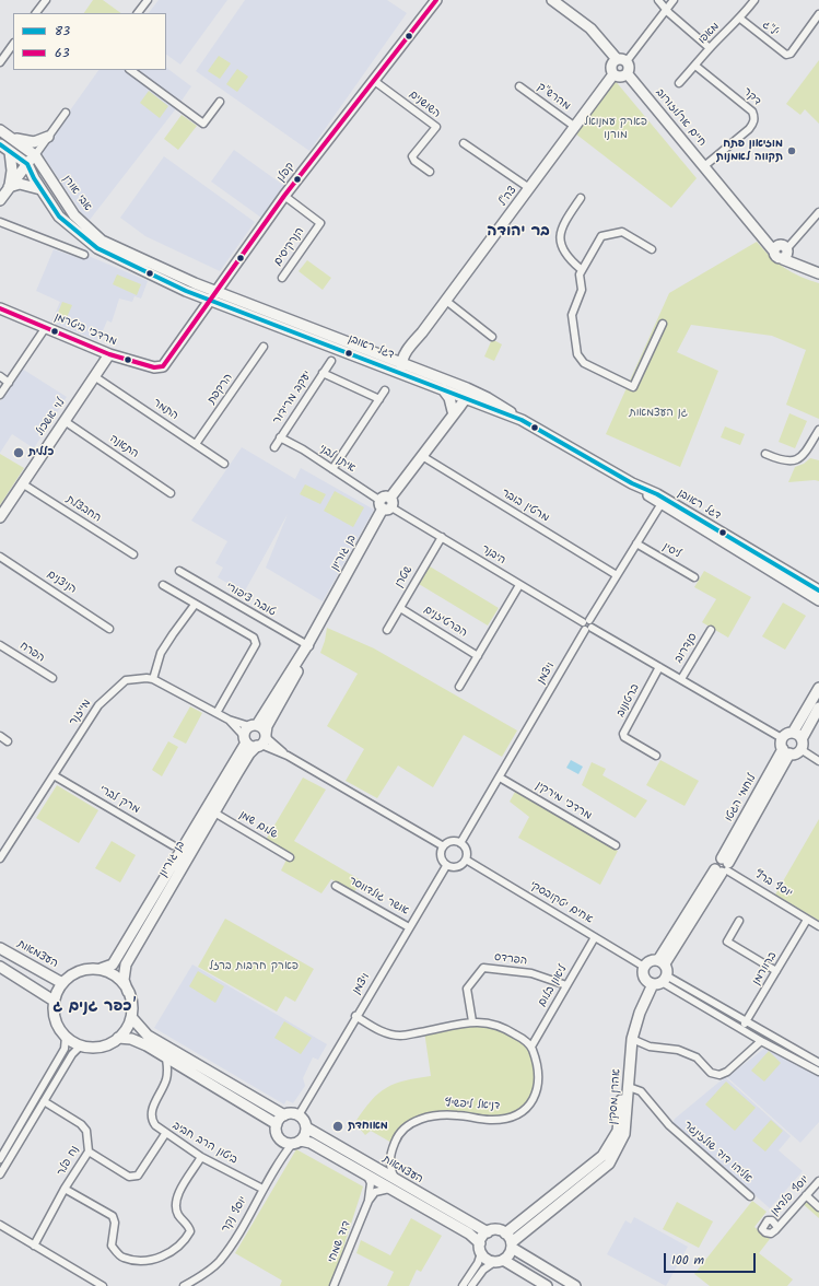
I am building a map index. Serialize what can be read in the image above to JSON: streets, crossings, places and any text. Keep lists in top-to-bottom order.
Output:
{
  "streets": {
    "street": [
      "יל\"ג",
      "מאפו",
      "מהרש\"ק",
      "דקר",
      "השושנים",
      "חיים ארלוזורוב",
      "קפלן",
      "אבי אורן",
      "צה\"ל",
      "הנרקיסים",
      "מרדכי ביטרמן",
      "דגל ראובן",
      "הרקפת",
      "יעקב מרידור",
      "התמר",
      "לוי אשכול",
      "התאנה",
      "איתן לבני",
      "מרטין בובר",
      "החבצלת",
      "ליסין",
      "בן גוריון",
      "היבנר",
      "שטרן",
      "הניצנים",
      "טובה ציפורי",
      "הפרטיזנים",
      "סנדרוב",
      "הפרח",
      "ויצמן",
      "ברטונוב",
      "מייזנר",
      "לוחמי הגטו",
      "מרק לברי",
      "מרדכי מירקין",
      "שלום שמן",
      "יוסף ברץ",
      "אושר גולדווסר",
      "אחים יטקובסקי",
      "העצמאות",
      "הפרדס",
      "ברוורמן",
      "ליאון בלום",
      "אהרן מסקין",
      "דניאל ליפשיץ",
      "ביטון הרב חביב",
      "אליהו דוד שולזינגר",
      "נח פלר",
      "יוסף פלדמן",
      "יוסף נקר",
      "דוד שמחי"
    ]
  },
  "crossings": [
    ["יל\"ג", "מאפו"],
    ["מאפו", "דקר"],
    ["מהרש\"ק", "צה\"ל"],
    ["דקר", "חיים ארלוזורוב"],
    ["השושנים", "קפלן"],
    ["חיים ארלוזורוב", "צה\"ל"],
    ["קפלן", "אבי אורן"],
    ["קפלן", "הנרקיסים"],
    ["קפלן", "מרדכי ביטרמן"],
    ["קפלן", "דגל ראובן"],
    ["אבי אורן", "דגל ראובן"],
    ["צה\"ל", "דגל ראובן"],
    ["מרדכי ביטרמן", "לוי אשכול"],
    ["הרקפת", "התמר"],
    ["יעקב מרידור", "איתן לבני"],
    ["התמר", "לוי אשכול"],
    ["לוי אשכול", "התאנה"],
    ["לוי אשכול", "החבצלת"],
    ["איתן לבני", "בן גוריון"],
    ["איתן לבני", "היבנר"],
    ["בן גוריון", "היבנר"],
    ["בן גוריון", "טובה ציפורי"],
    ["בן גוריון", "מייזנר"],
    ["בן גוריון", "שלום שמן"],
    ["בן גוריון", "העצמאות"],
    ["היבנר", "שטרן"],
    ["שטרן", "הפרטיזנים"],
    ["ויצמן", "מרדכי מירקין"],
    ["ויצמן", "אושר גולדווסר"],
    ["ויצמן", "אחים יטקובסקי"],
    ["ויצמן", "העצמאות"],
    ["ויצמן", "יוסף נקר"],
    ["מייזנר", "מרק לברי"],
    ["לוחמי הגטו", "יוסף ברץ"],
    ["יוסף ברץ", "ברוורמן"],
    ["אחים יטקובסקי", "ליאון בלום"],
    ["העצמאות", "אהרן מסקין"],
    ["העצמאות", "דניאל ליפשיץ"],
    ["העצמאות", "יוסף נקר"],
    ["העצמאות", "דוד שמחי"],
    ["הפרדס", "ליאון בלום"],
    ["ליאון בלום", "דניאל ליפשיץ"],
    ["אהרן מסקין", "אליהו דוד שולזינגר"],
    ["דניאל ליפשיץ", "דוד שמחי"],
    ["ביטון הרב חביב", "יוסף נקר"]
  ],
  "districts": ["בר יהודה", "כפר גנים ג'"],
  "parks": ["פארק עמנואל מורנו", "גן העצמאות", "פארק חרבות ברזל"],
  "places": ["מוזיאון פתח תקווה לאמנות", "כללית", "מאוחדת"],
  "lines": ["transit line 63", "transit line 83"],
  "legend": ["83", "63"],
  "scale_bar": "100 m"
}
